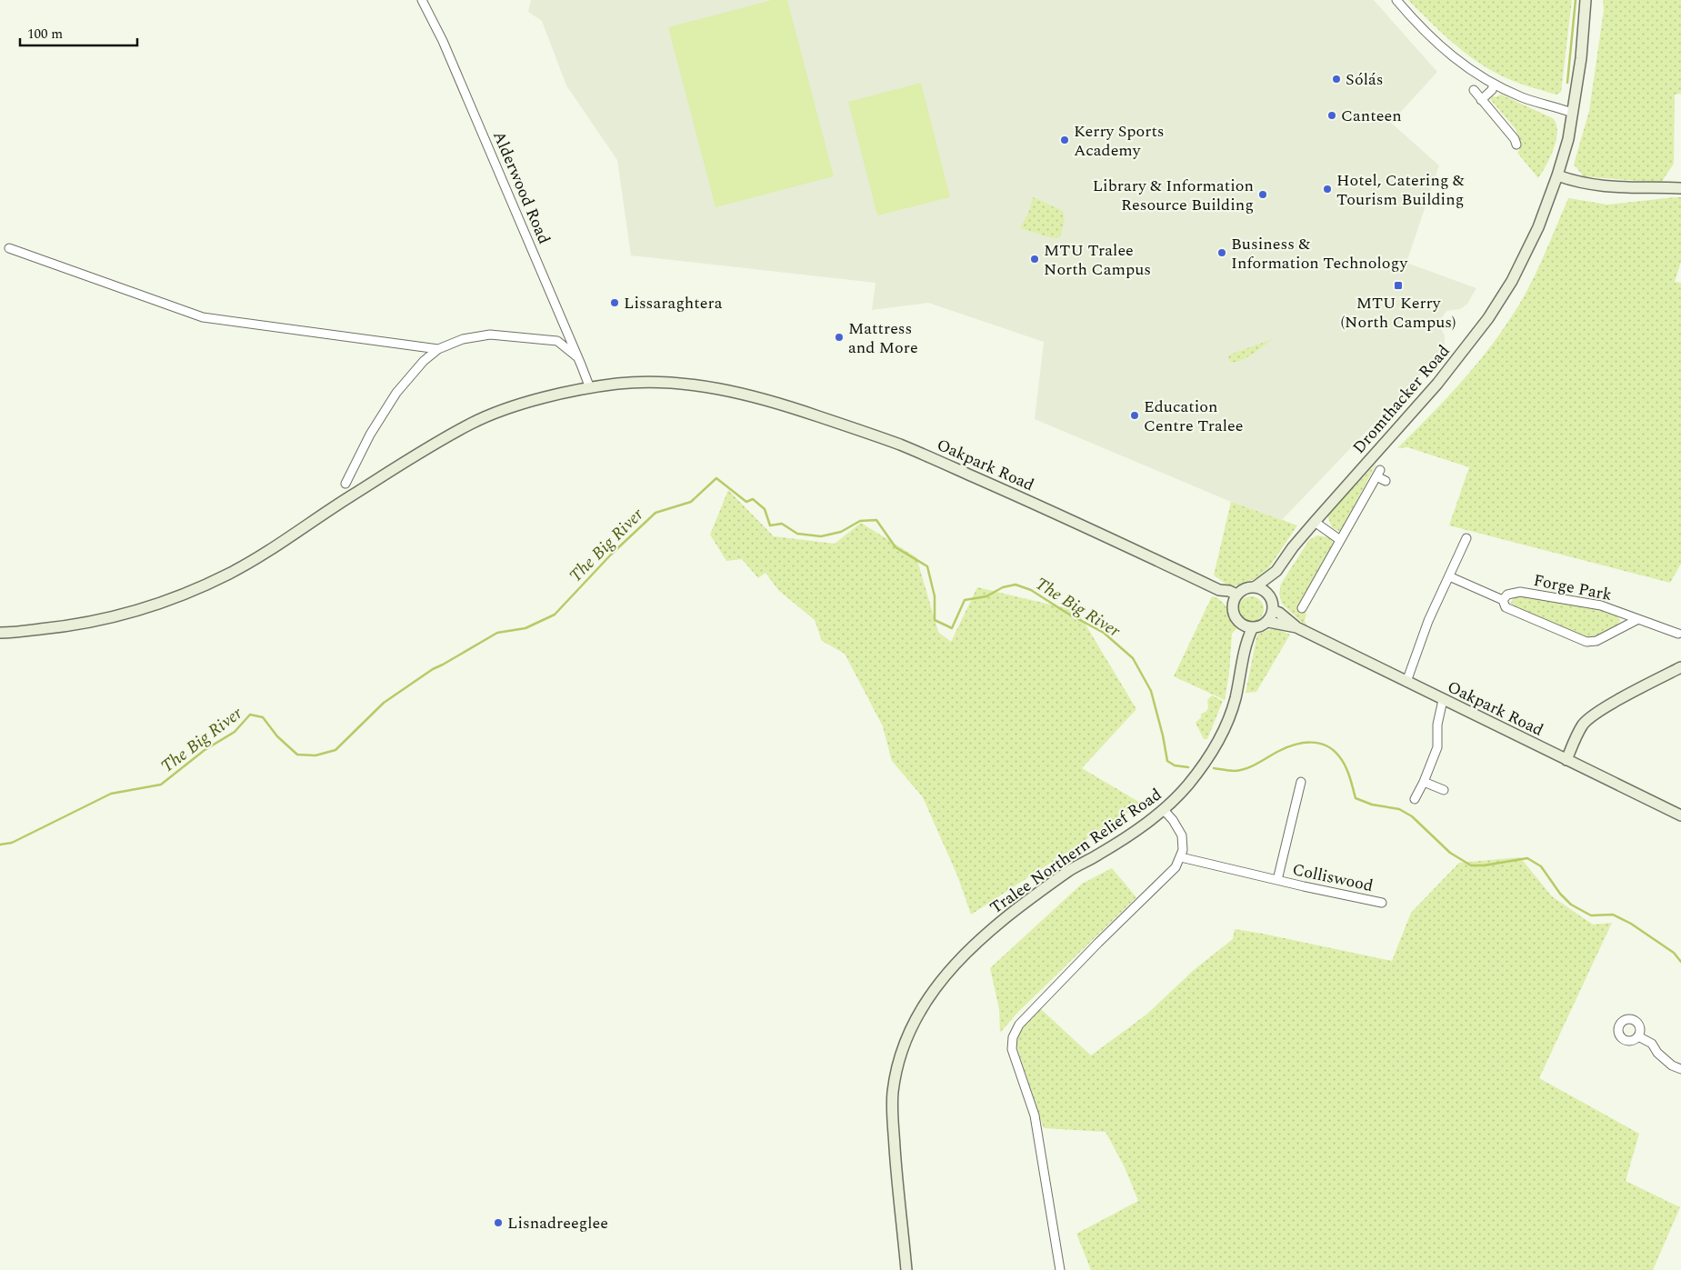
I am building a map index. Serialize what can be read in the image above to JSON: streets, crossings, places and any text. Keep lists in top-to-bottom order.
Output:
{
  "streets": {
    "main road": ["Dromthacker Road", "Oakpark Road", "Tralee Northern Relief Road"],
    "street": ["Alderwood Road", "Forge Park", "Colliswood"]
  },
  "crossings": [
    ["Alderwood Road", "Oakpark Road"],
    ["Oakpark Road", "Tralee Northern Relief Road"]
  ],
  "water": ["The Big River"],
  "places": {
    "other": [
      "Sólás",
      "Canteen",
      "Kerry Sports Academy",
      "Hotel, Catering & Tourism Building",
      "Library & Information Resource Building",
      "Business & Information Technology",
      "MTU Tralee North Campus",
      "Lissaraghtera",
      "Mattress and More",
      "Education Centre Tralee",
      "Lisnadreeglee"
    ],
    "transit": ["MTU Kerry (North Campus)"]
  },
  "scale_bar": "100 m"
}
